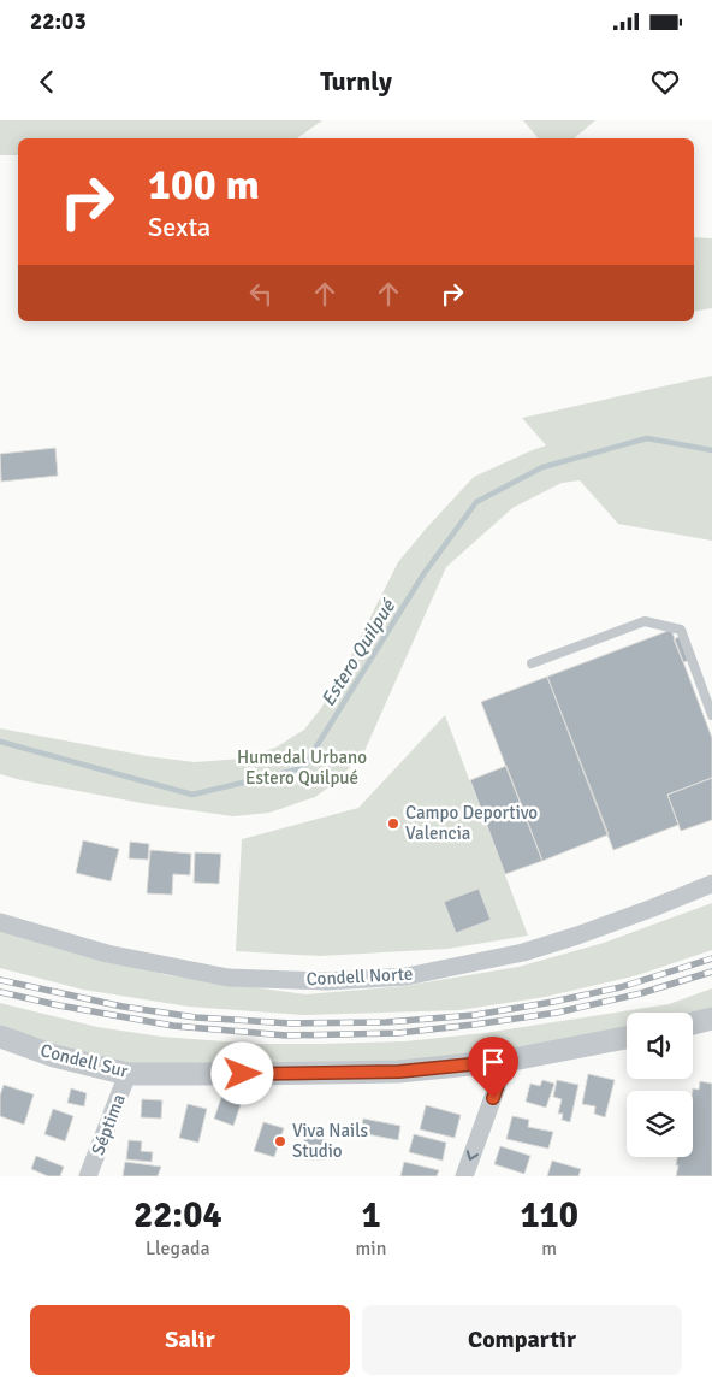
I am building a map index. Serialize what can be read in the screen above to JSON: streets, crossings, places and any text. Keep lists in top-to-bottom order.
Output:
{
  "streets": {
    "street": ["Condell Norte", "Condell Sur", "Séptima"]
  },
  "crossings": [
    ["Condell Sur", "Séptima"]
  ],
  "water": ["Estero Quilpué"],
  "parks": ["Humedal Urbano Estero Quilpué"],
  "places": ["Campo Deportivo Valencia", "Viva Nails Studio"],
  "page": {
    "status": "22:03",
    "header": "Turnly",
    "turn": ["100 m", "Sexta"],
    "eta": [
      "22:04",
      "Llegada",
      "1",
      "min",
      "110",
      "m"
    ],
    "buttons": ["Salir", "Compartir"]
  }
}
